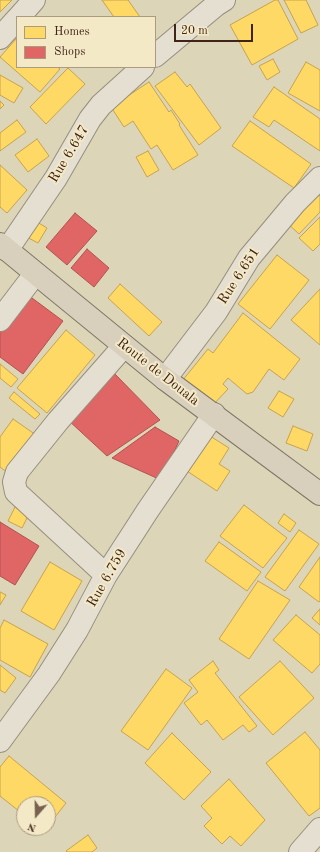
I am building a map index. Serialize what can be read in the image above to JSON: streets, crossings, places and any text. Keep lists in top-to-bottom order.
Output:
{
  "streets": {
    "highway": ["Route de Douala"],
    "street": ["Rue 6.647", "Rue 6.651", "Rue 6.759"]
  },
  "crossings": [
    ["Rue 6.647", "Route de Douala"],
    ["Rue 6.651", "Route de Douala"],
    ["Route de Douala", "Rue 6.759"]
  ],
  "legend": ["Homes", "Shops"],
  "scale_bar": "20 m",
  "north": "bottom"
}
